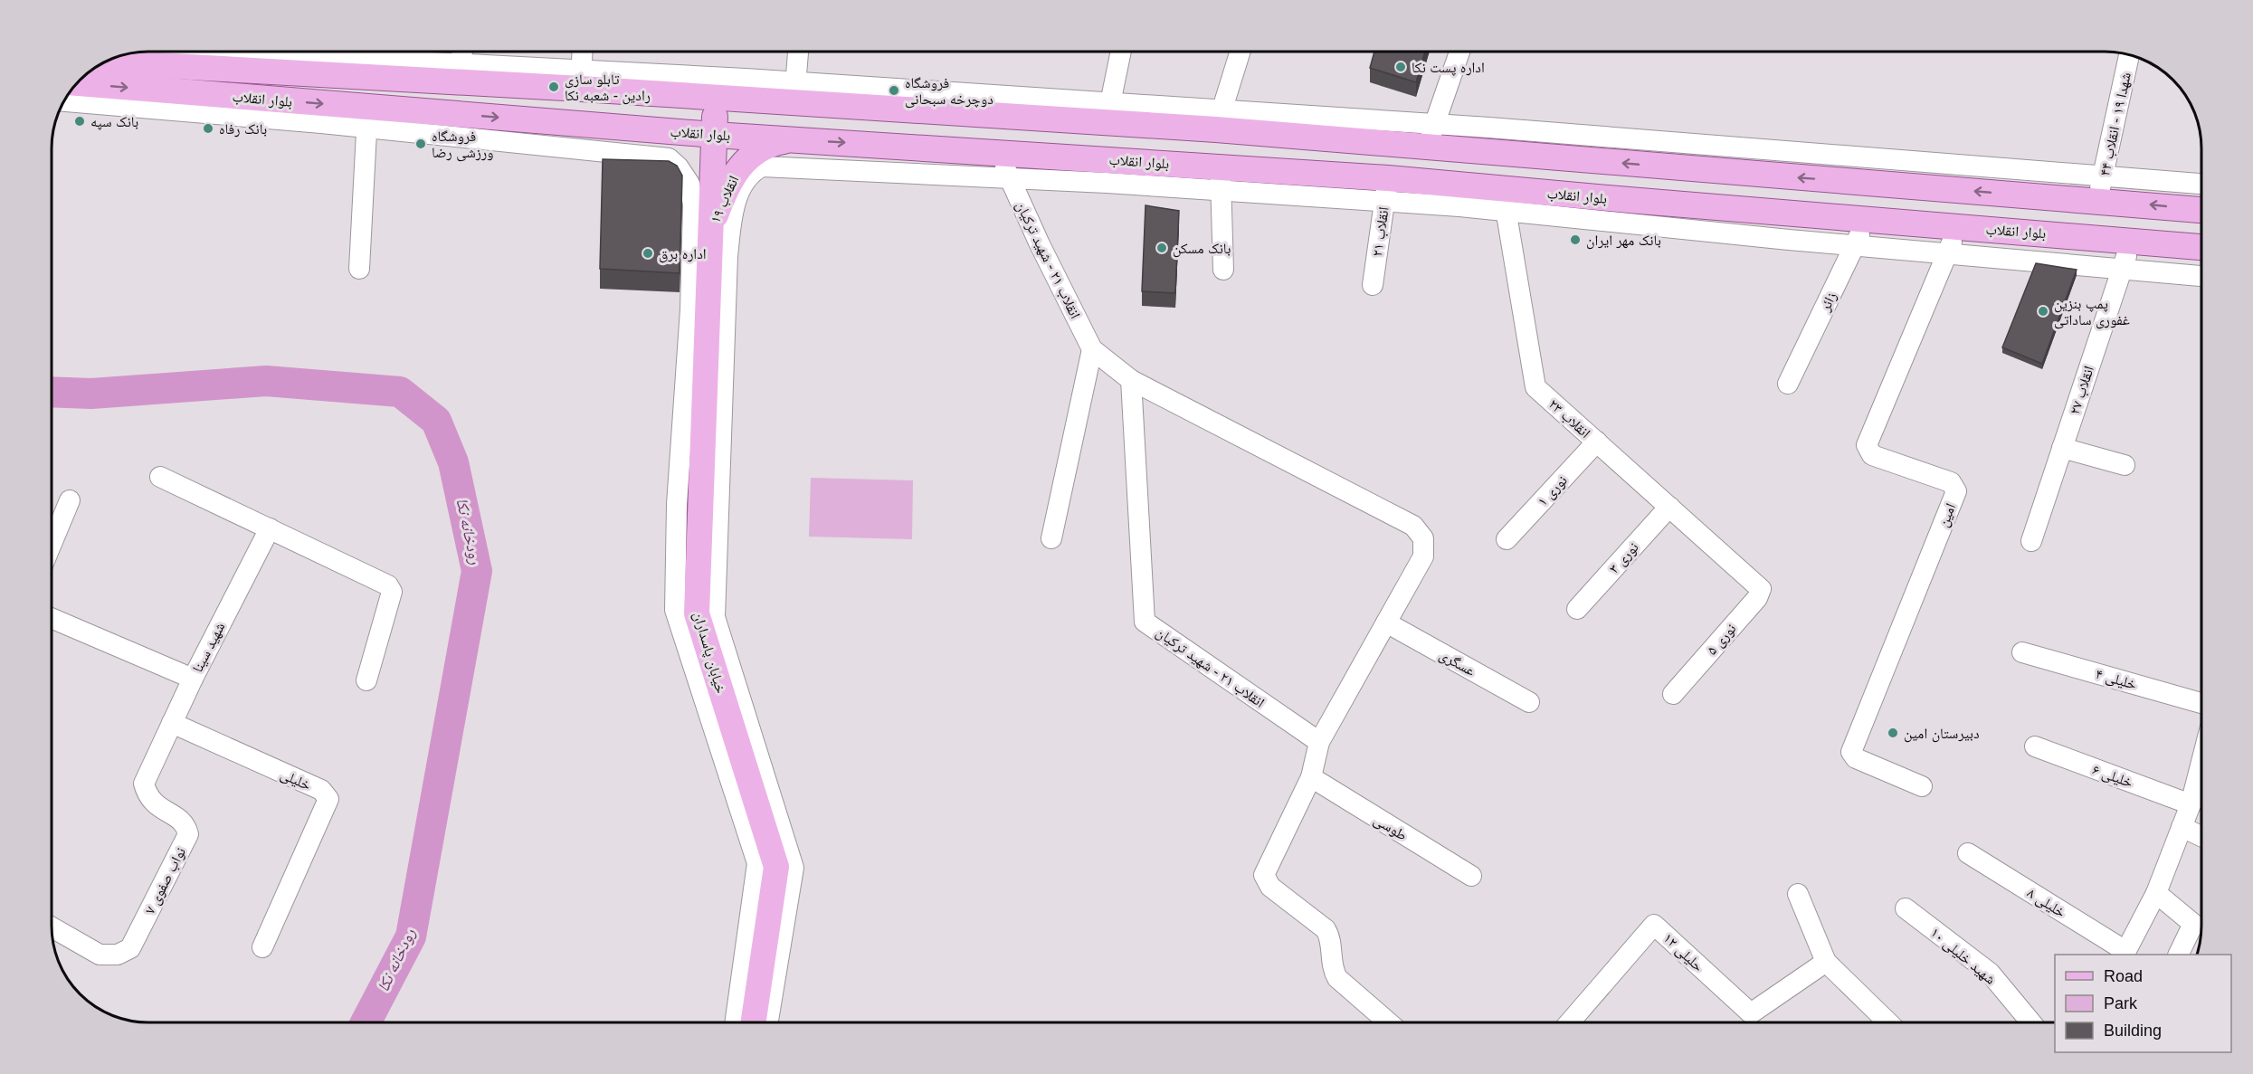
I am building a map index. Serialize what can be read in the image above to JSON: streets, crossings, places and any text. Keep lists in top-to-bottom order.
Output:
{
  "streets": {
    "main road": ["بلوار انقلاب", "انقلاب ۱۹", "خیابان پاسداران"],
    "street": [
      "شهدا ۱۹ - انقلاب ۴۴",
      "انقلاب ۲۱",
      "انقلاب ۲۱ - شهید ترکیان",
      "زائر",
      "انقلاب ۲۷",
      "انقلاب ۲۳",
      "نوری ۱",
      "امین",
      "نوری ۳",
      "نوری ۵",
      "شهید سینا",
      "عسگری",
      "خلیلی ۴",
      "خلیلی ۶",
      "خلیلی",
      "طوسی",
      "نواب صفوی ۷",
      "خلیلی ۸",
      "حلیلی ۱۲",
      "شهید خلیلی ۱۰"
    ]
  },
  "crossings": [
    ["بلوار انقلاب", "شهدا ۱۹ - انقلاب ۴۴"],
    ["بلوار انقلاب", "انقلاب ۱۹"],
    ["بلوار انقلاب", "انقلاب ۲۱"],
    ["بلوار انقلاب", "انقلاب ۲۱ - شهید ترکیان"],
    ["بلوار انقلاب", "زائر"],
    ["بلوار انقلاب", "انقلاب ۲۷"],
    ["بلوار انقلاب", "انقلاب ۲۳"],
    ["بلوار انقلاب", "امین"],
    ["انقلاب ۱۹", "خیابان پاسداران"],
    ["انقلاب ۲۳", "نوری ۱"],
    ["انقلاب ۲۳", "نوری ۳"],
    ["انقلاب ۲۳", "نوری ۵"],
    ["شهید سینا", "نواب صفوی ۷"],
    ["خلیلی", "نواب صفوی ۷"]
  ],
  "water": ["رودخانه نکا"],
  "places": [
    "اداره پست نکا",
    "تابلو سازی رادین - شعبه نکا",
    "فروشگاه دوچرخه سبحانی",
    "بانک سپه",
    "بانک رفاه",
    "فروشگاه ورزشی رضا",
    "بانک مهر ایران",
    "بانک مسکن",
    "اداره برق",
    "پمپ بنزین غفوری ساداتی",
    "دبیرستان امین"
  ],
  "legend": ["Road", "Park", "Building"]
}
